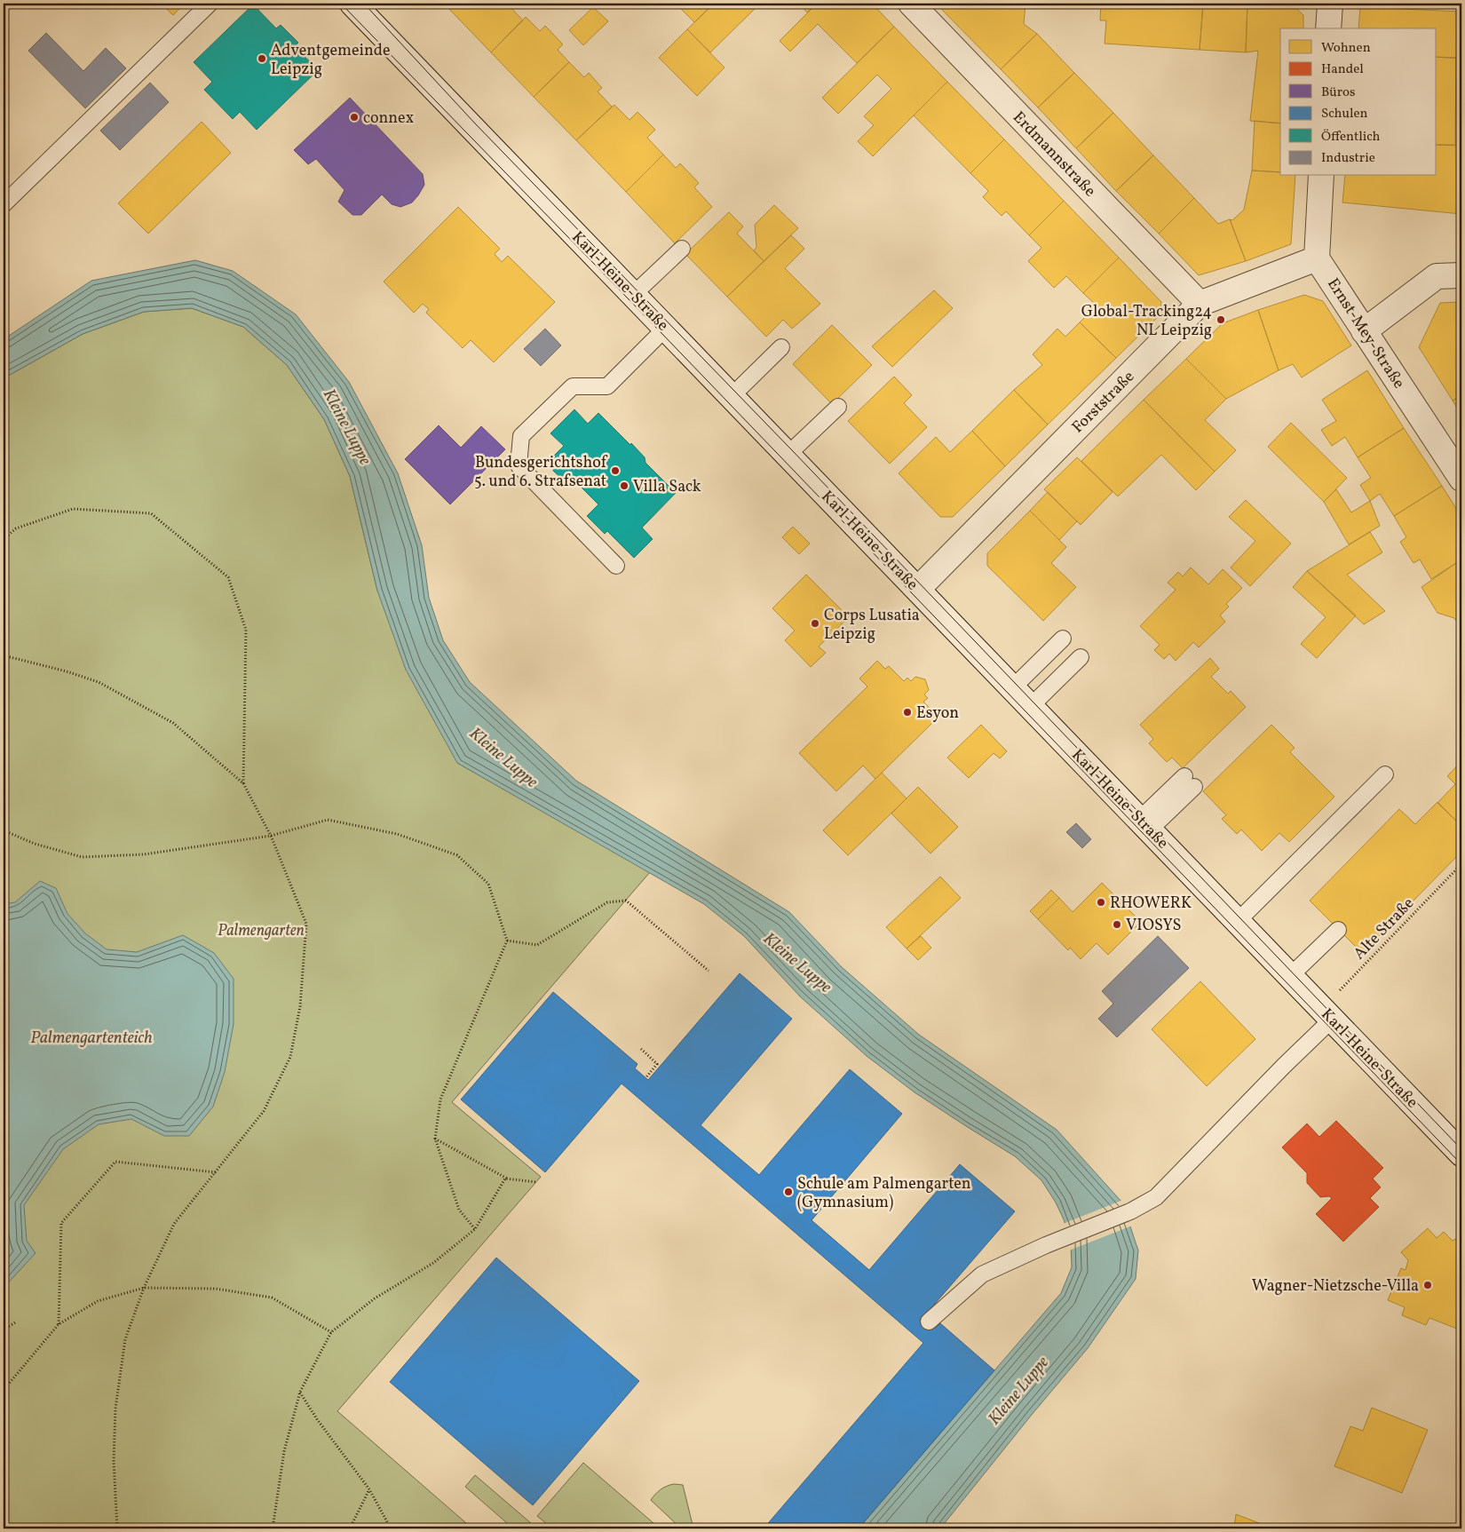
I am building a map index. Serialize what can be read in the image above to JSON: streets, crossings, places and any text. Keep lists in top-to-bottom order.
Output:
{
  "streets": {
    "main road": [
      "Erdmannstraße",
      "Karl-Heine-Straße",
      "Ernst-Mey-Straße",
      "Forststraße"
    ],
    "path": ["Alte Straße"]
  },
  "crossings": [
    ["Erdmannstraße", "Forststraße"],
    ["Karl-Heine-Straße", "Forststraße"],
    ["Karl-Heine-Straße", "Alte Straße"],
    ["Ernst-Mey-Straße", "Forststraße"]
  ],
  "water": ["Kleine Luppe", "Palmengartenteich"],
  "parks": ["Palmengarten"],
  "places": [
    "Adventgemeinde Leipzig",
    "connex",
    "Global-Tracking24 NL Leipzig",
    "Bundesgerichtshof 5. und 6. Strafsenat",
    "Villa Sack",
    "Corps Lusatia Leipzig",
    "Esyon",
    "RHOWERK",
    "VIOSYS",
    "Schule am Palmengarten (Gymnasium)",
    "Wagner-Nietzsche-Villa"
  ],
  "legend": [
    "Wohnen",
    "Handel",
    "Büros",
    "Schulen",
    "Öffentlich",
    "Industrie"
  ]
}
